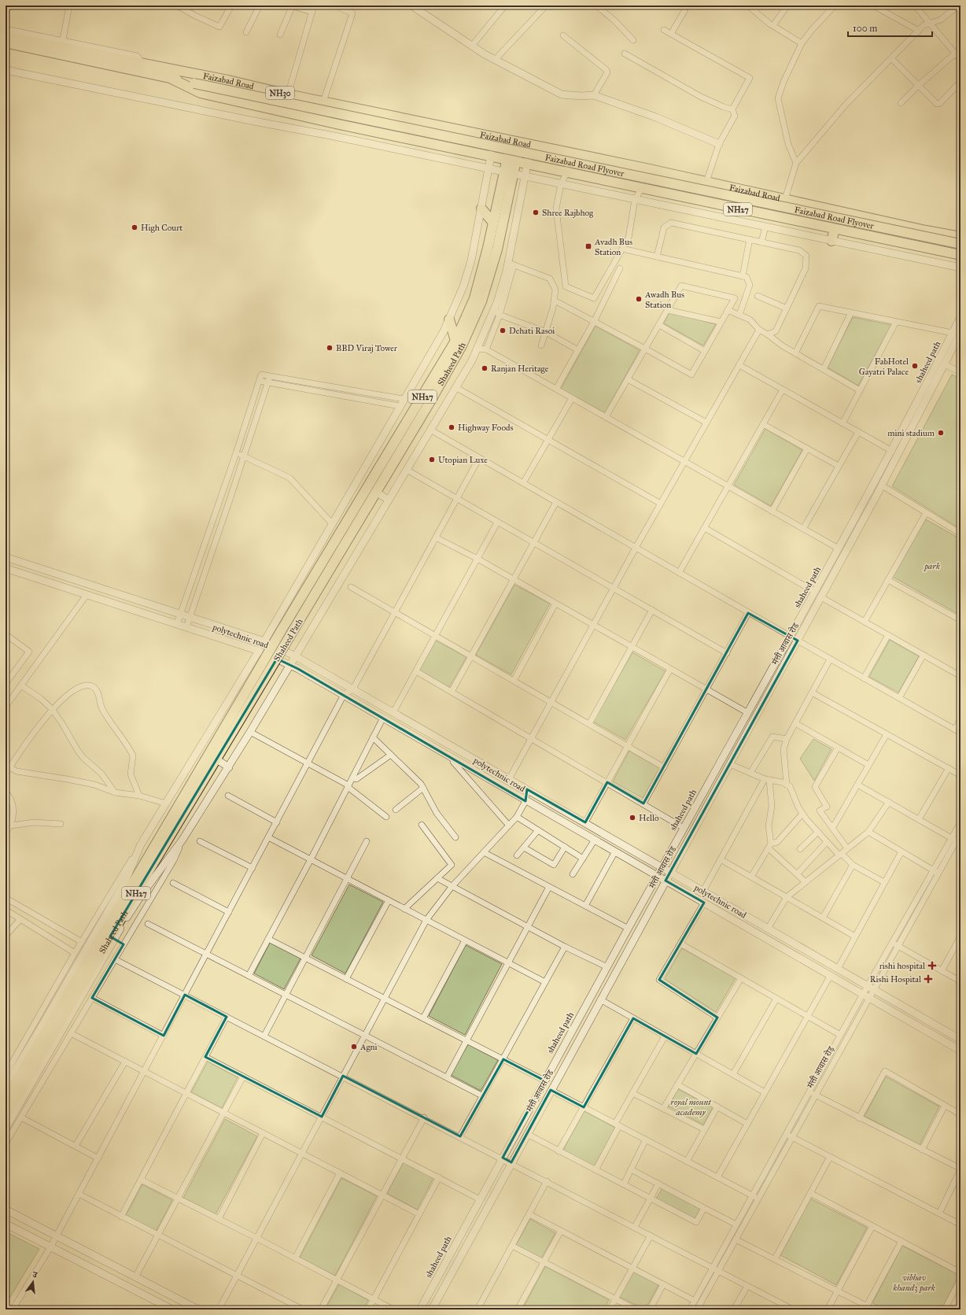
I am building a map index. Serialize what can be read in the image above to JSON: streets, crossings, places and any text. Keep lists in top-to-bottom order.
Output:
{
  "streets": {
    "highway": [
      "Faizabad Road",
      "NH30",
      "Faizabad Road Flyover",
      "NH27",
      "Shaheed Path"
    ],
    "street": [
      "shaheed path",
      "polytechnic road",
      "मंत्ती आवास रोड",
      "मंत्ती आवास रोड़"
    ]
  },
  "crossings": [
    ["Faizabad Road", "Shaheed Path"],
    ["NH30", "Faizabad Road Flyover"],
    ["NH30", "NH27"],
    ["NH30", "Shaheed Path"],
    ["NH27", "Shaheed Path"],
    ["shaheed path", "polytechnic road"],
    ["shaheed path", "मंत्ती आवास रोड"],
    ["polytechnic road", "मंत्ती आवास रोड"],
    ["polytechnic road", "मंत्ती आवास रोड़"]
  ],
  "parks": ["park", "royal mount academy", "vibhav khand3 park"],
  "places": {
    "other": [
      "Shree Rajbhog",
      "High Court",
      "Awadh Bus Station",
      "Dehati Rasoi",
      "BBD Viraj Tower",
      "FabHotel Gayatri Palace",
      "Ranjan Heritage",
      "Highway Foods",
      "mini stadium",
      "Utopian Luxe",
      "Hello",
      "Agni"
    ],
    "transit": ["Avadh Bus Station"],
    "health": ["rishi hospital", "Rishi Hospital"]
  },
  "scale_bar": "100 m",
  "north": "top"
}
